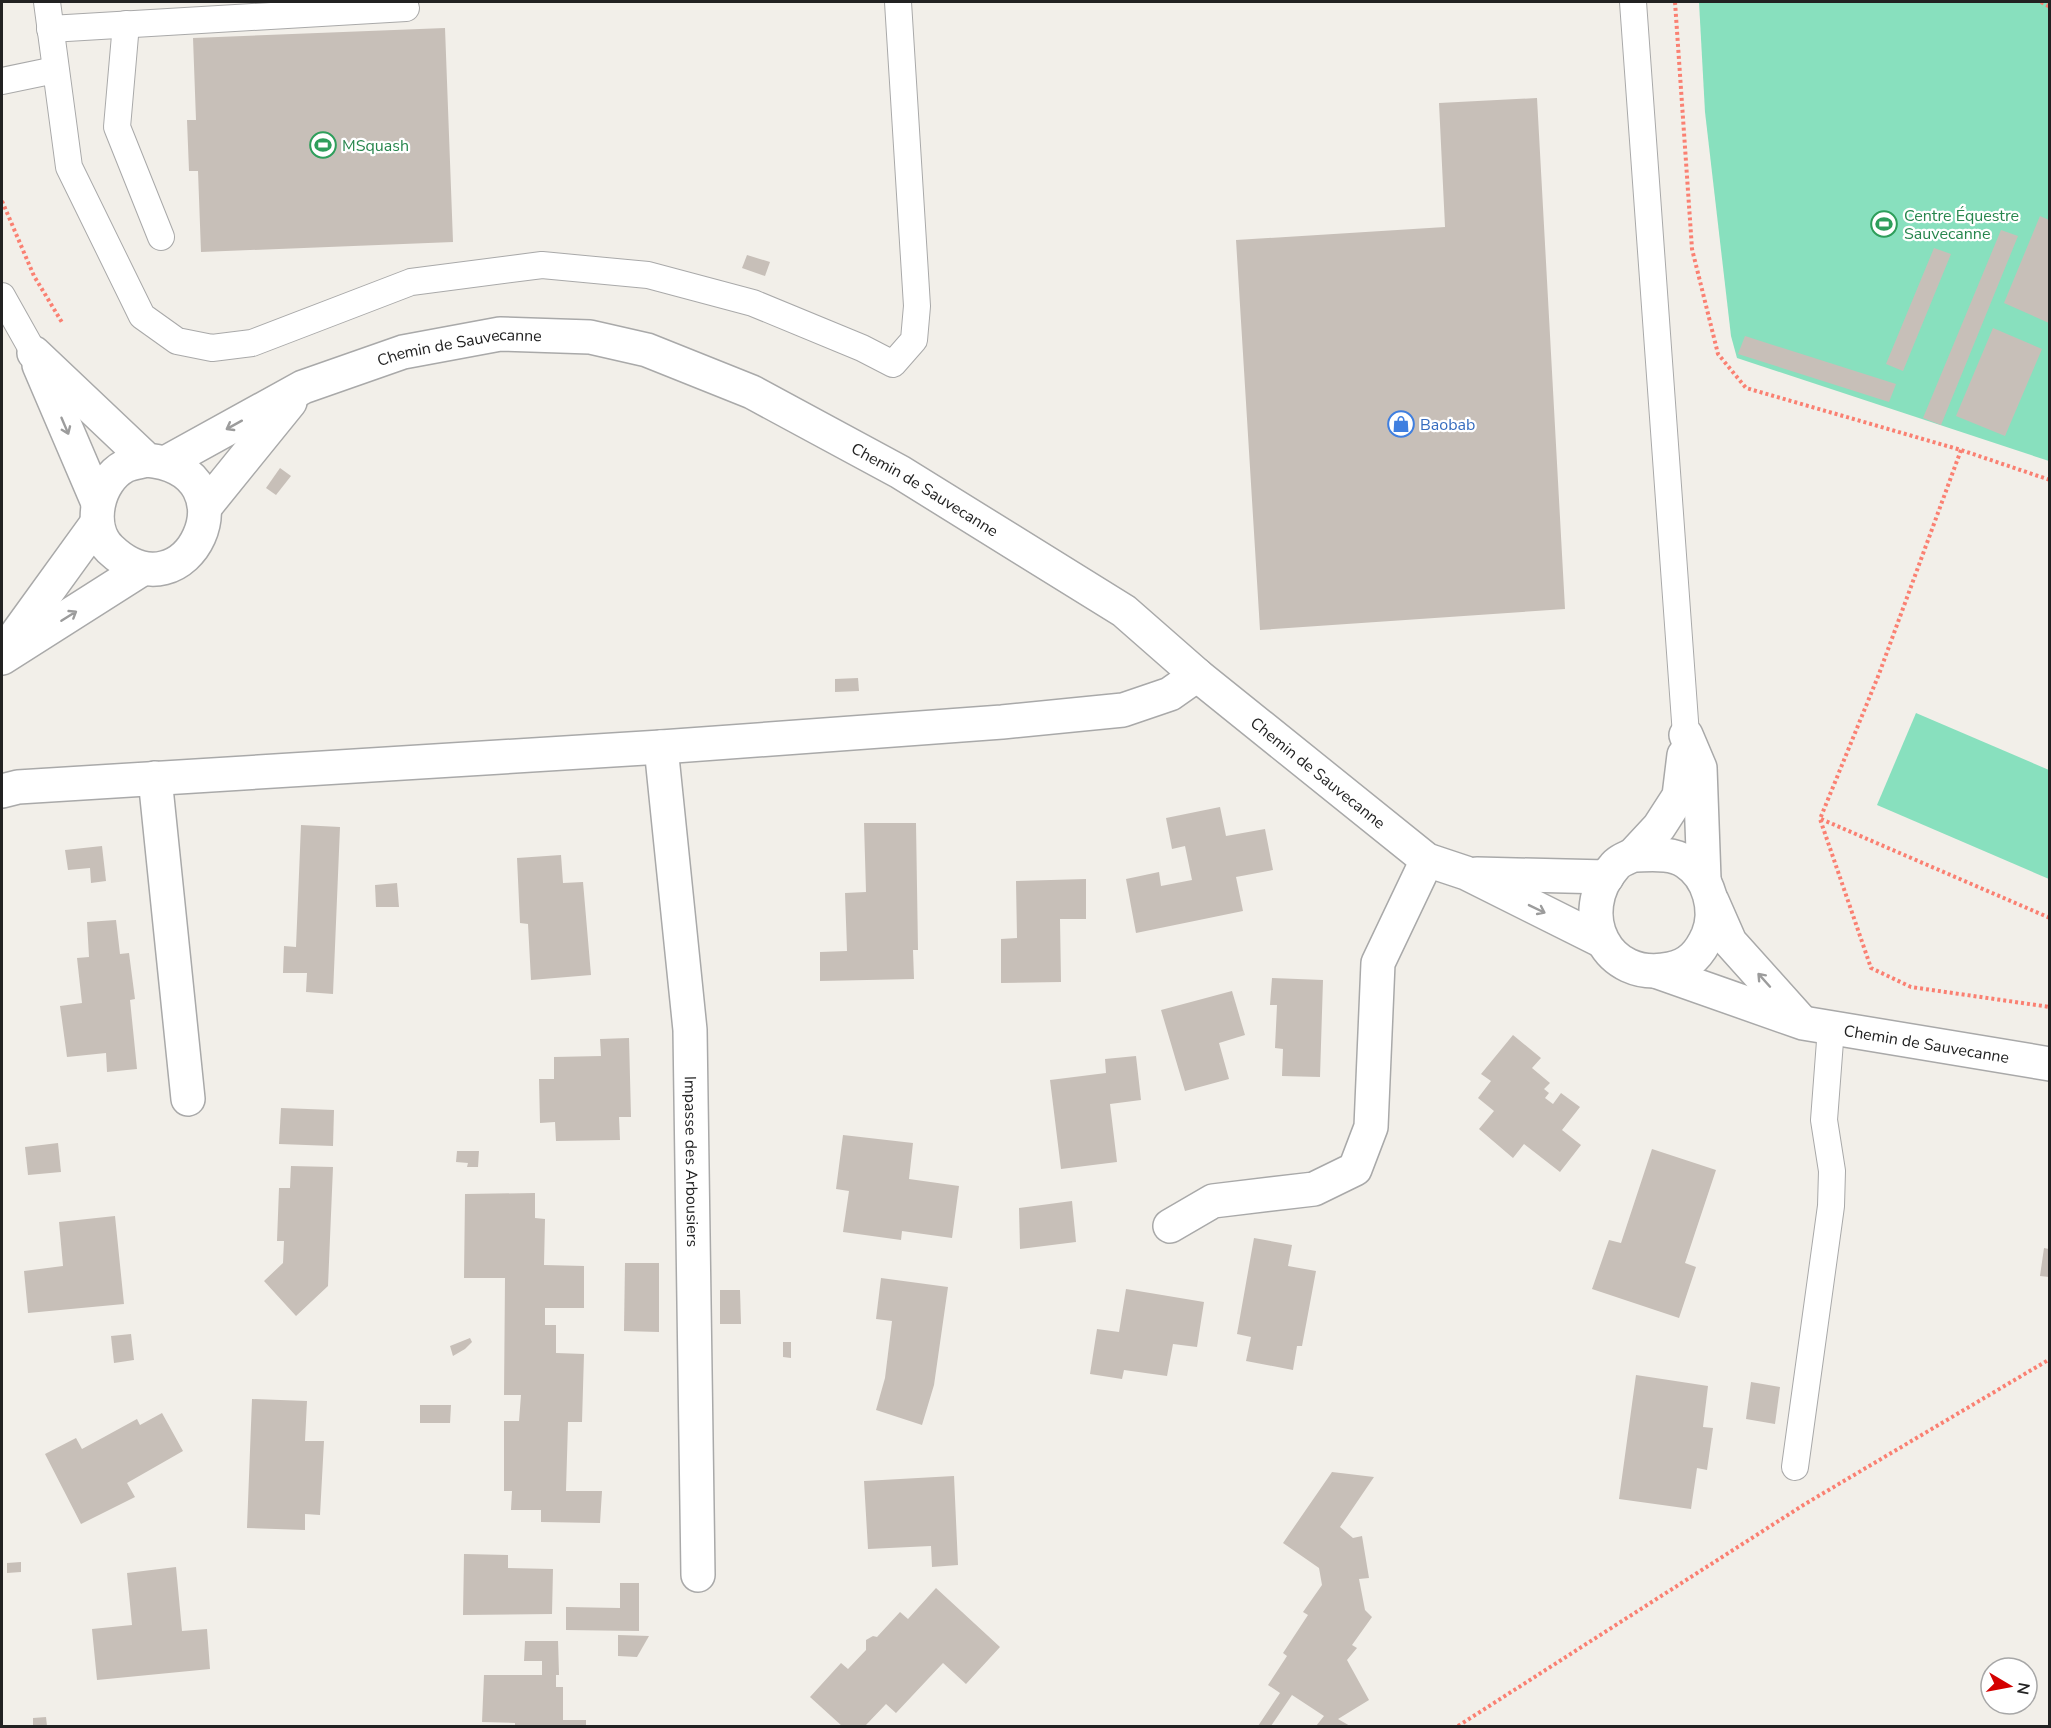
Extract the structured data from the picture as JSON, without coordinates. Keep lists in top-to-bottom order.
{
  "streets": {
    "street": ["Chemin de Sauvecanne", "Impasse des Arbousiers"]
  },
  "places": {
    "sports": ["MSquash", "Centre Équestre Sauvecanne"],
    "shop": ["Baobab"]
  },
  "north": "right"
}
